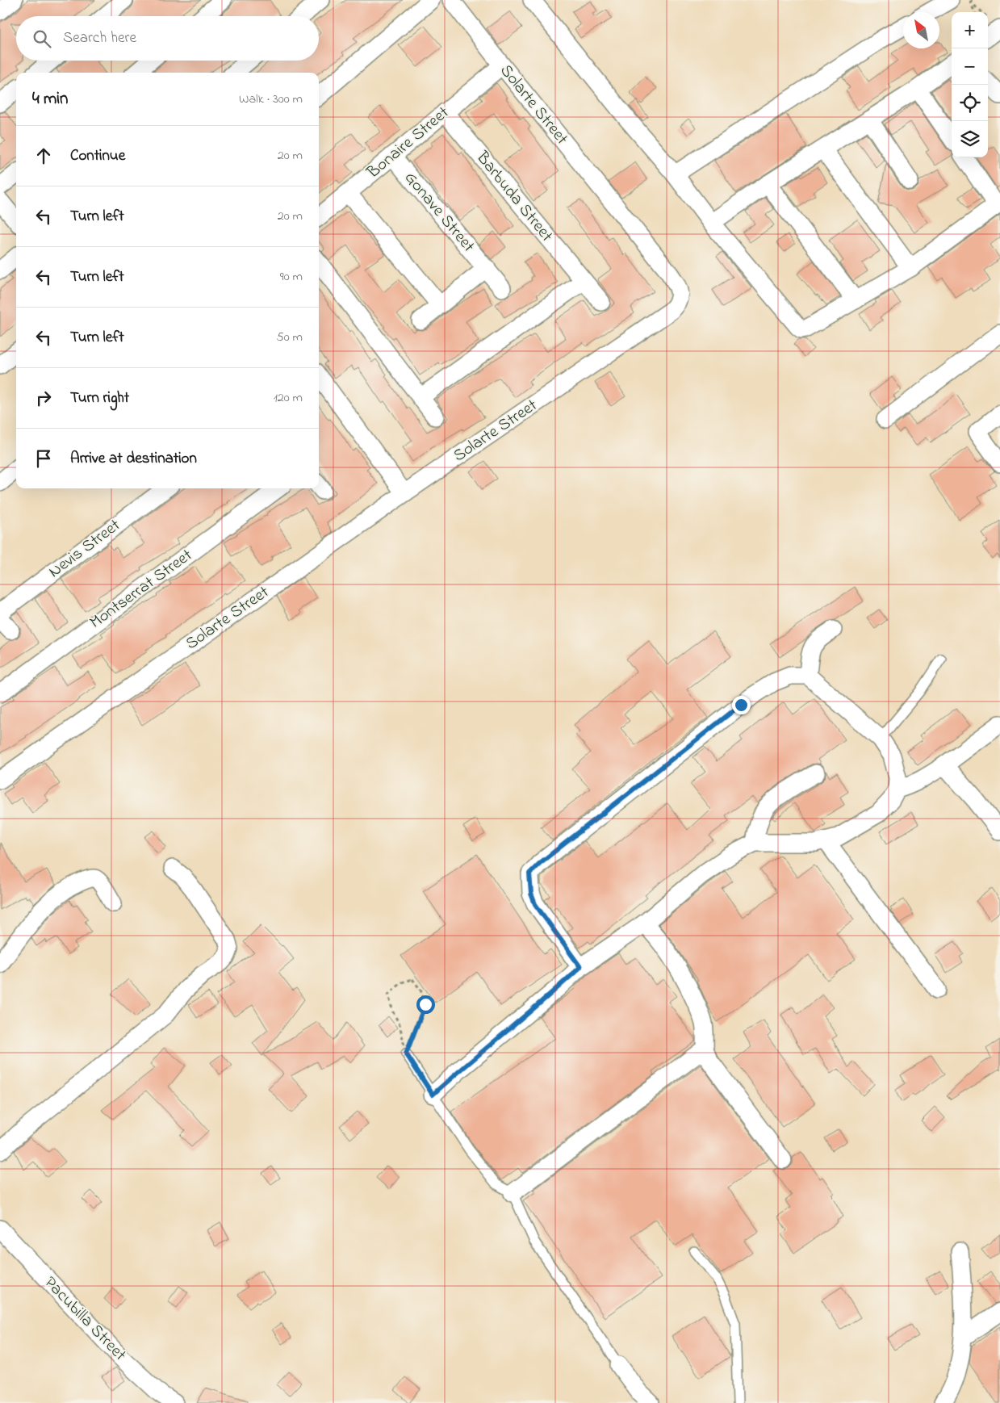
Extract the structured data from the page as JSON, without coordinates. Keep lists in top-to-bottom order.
{
  "streets": {
    "street": [
      "Solarte Street",
      "Bonaire Street",
      "Barbuda Street",
      "Gonave Street",
      "Nevis Street",
      "Montserrat Street",
      "Pacubilla Street"
    ]
  },
  "crossings": [
    ["Solarte Street", "Bonaire Street"],
    ["Bonaire Street", "Barbuda Street"],
    ["Bonaire Street", "Gonave Street"]
  ],
  "north": "top left",
  "page": {
    "map_buttons": ["+", "−"],
    "search": "Search here",
    "heading": ["4 min", "Walk · 300 m"],
    "list": [
      ["Continue", "20 m"],
      ["Turn left", "20 m"],
      ["Turn left", "90 m"],
      ["Turn left", "50 m"],
      ["Turn right", "120 m"],
      "Arrive at destination"
    ]
  }
}
